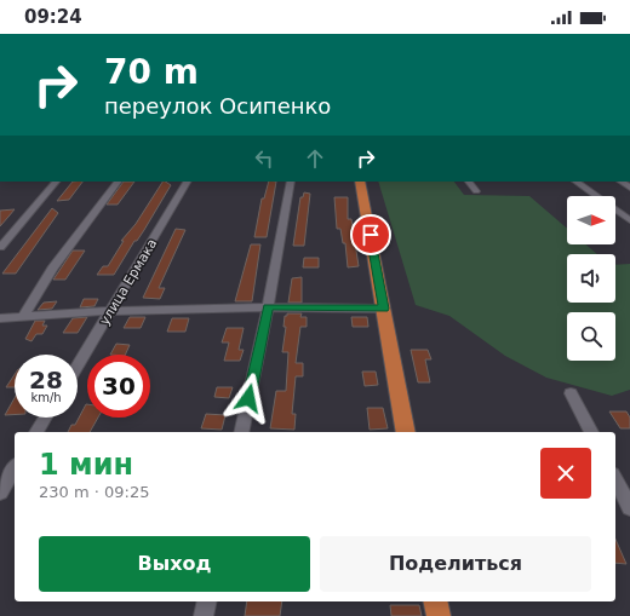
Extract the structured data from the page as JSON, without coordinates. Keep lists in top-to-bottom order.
{
  "streets": {
    "street": ["улица Ермака"]
  },
  "north": "right",
  "page": {
    "status": "09:24",
    "turn": ["70 m", "переулок Осипенко"],
    "speed": "28 km/h",
    "limit": "30",
    "heading": ["1 мин", "230 m · 09:25"],
    "buttons": ["Выход", "Поделиться"]
  }
}
